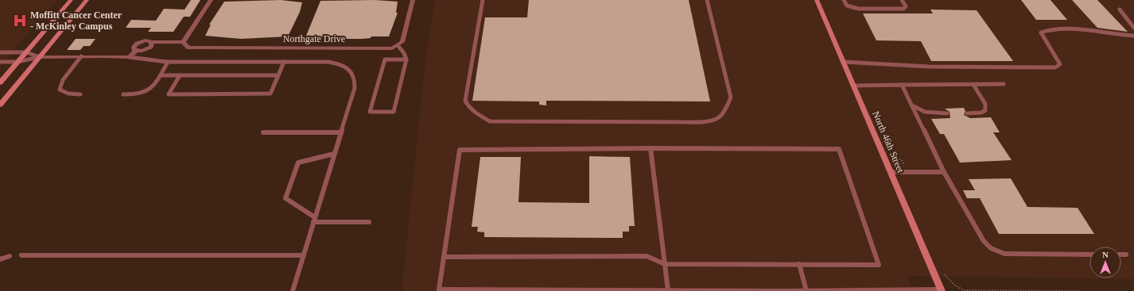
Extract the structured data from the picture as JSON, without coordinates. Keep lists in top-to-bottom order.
{
  "streets": {
    "street": ["Northgate Drive", "North 46th Street"]
  },
  "places": {
    "hospital": ["Moffitt Cancer Center - McKinley Campus"]
  },
  "north": "top"
}
